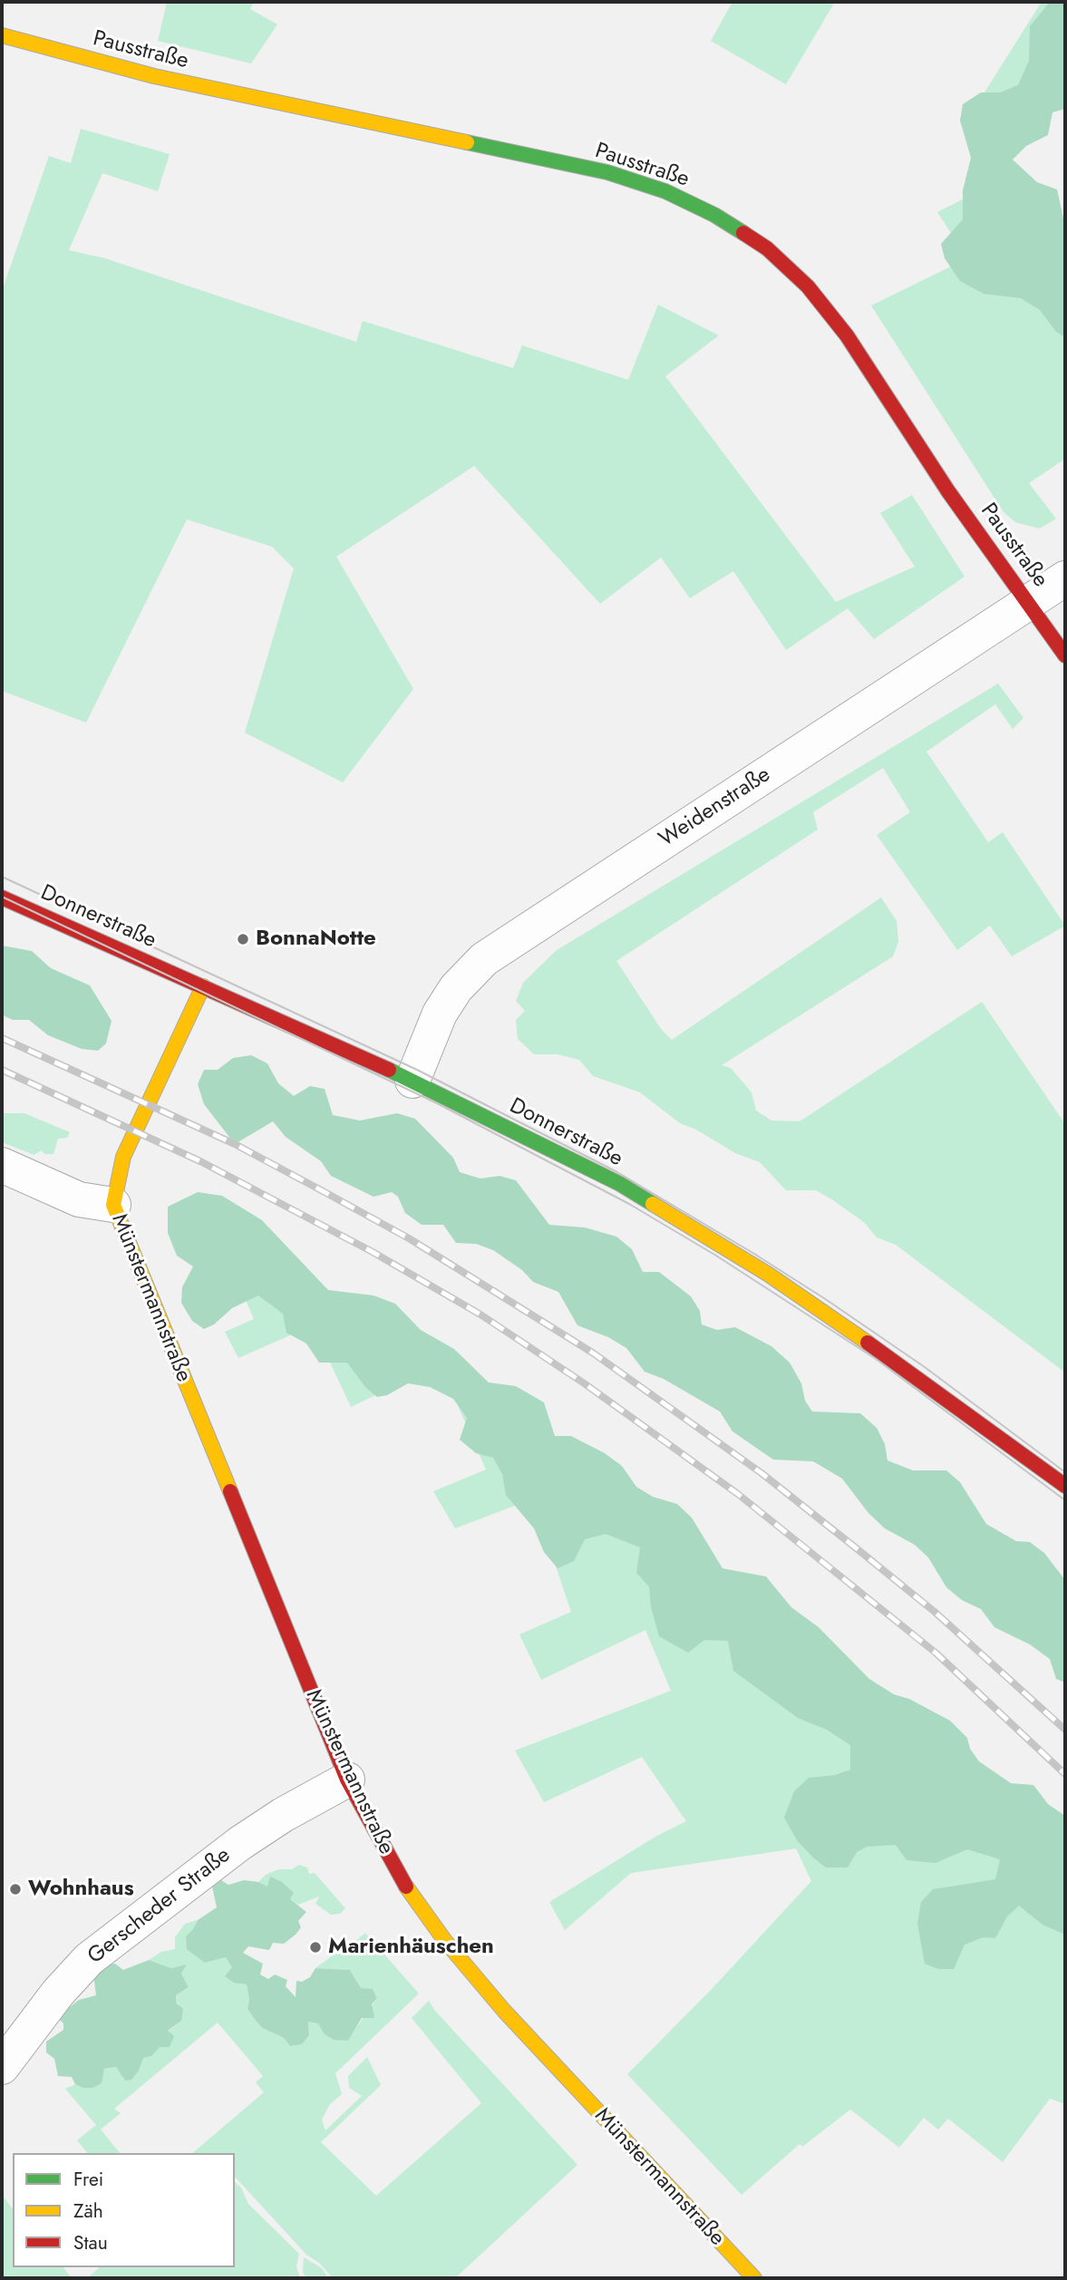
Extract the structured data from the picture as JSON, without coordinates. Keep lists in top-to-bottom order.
{
  "streets": {
    "street": [
      "Pausstraße",
      "Weidenstraße",
      "Donnerstraße",
      "Münstermannstraße",
      "Gerscheder Straße"
    ]
  },
  "crossings": [
    ["Pausstraße", "Weidenstraße"],
    ["Weidenstraße", "Donnerstraße"],
    ["Donnerstraße", "Münstermannstraße"],
    ["Münstermannstraße", "Gerscheder Straße"]
  ],
  "places": ["BonnaNotte", "Wohnhaus", "Marienhäuschen"],
  "legend": ["Frei", "Zäh", "Stau"]
}
